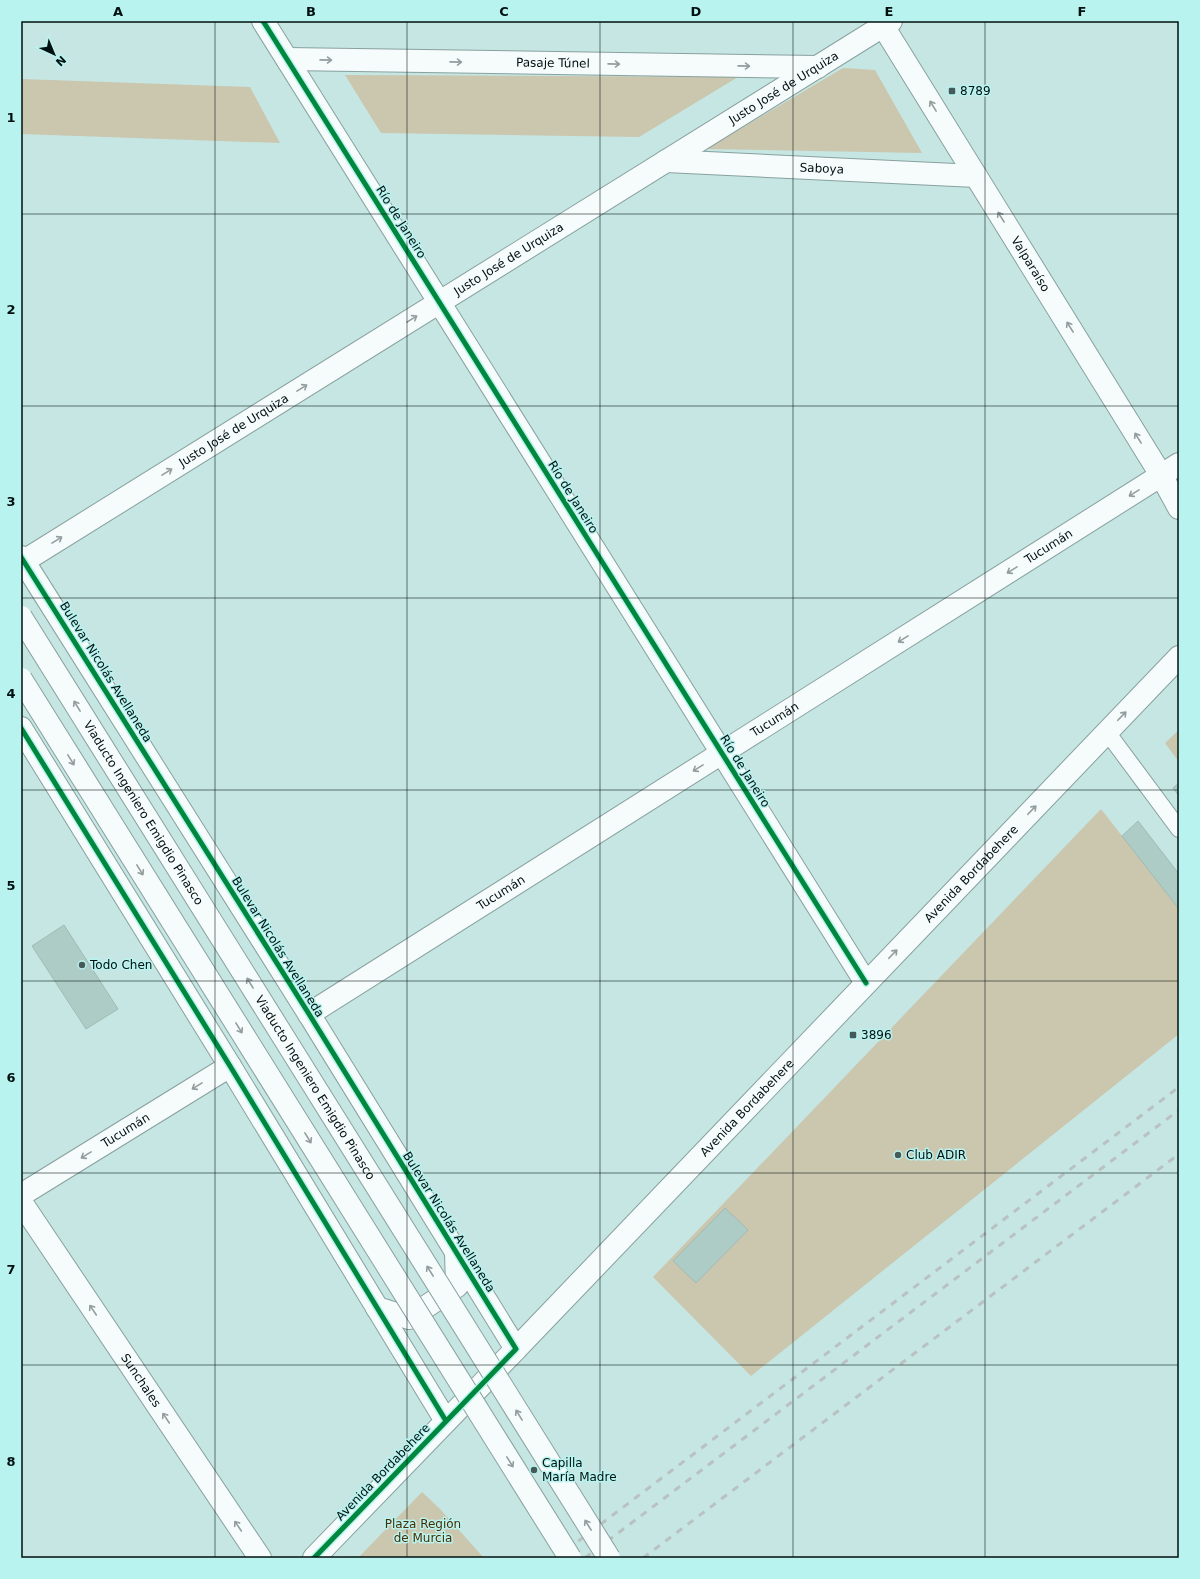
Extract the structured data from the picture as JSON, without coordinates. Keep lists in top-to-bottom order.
{
  "streets": {
    "street": [
      "Pasaje Túnel",
      "Justo José de Urquiza",
      "Saboya",
      "Río de Janeiro",
      "Valparaíso",
      "Tucumán",
      "Bulevar Nicolás Avellaneda",
      "Viaducto Ingeniero Emigdio Pinasco",
      "Avenida Bordabehere",
      "Sunchales"
    ]
  },
  "crossings": [
    ["Pasaje Túnel", "Justo José de Urquiza"],
    ["Pasaje Túnel", "Río de Janeiro"],
    ["Justo José de Urquiza", "Saboya"],
    ["Justo José de Urquiza", "Río de Janeiro"],
    ["Justo José de Urquiza", "Valparaíso"],
    ["Justo José de Urquiza", "Bulevar Nicolás Avellaneda"],
    ["Saboya", "Valparaíso"],
    ["Río de Janeiro", "Tucumán"],
    ["Río de Janeiro", "Avenida Bordabehere"],
    ["Valparaíso", "Tucumán"],
    ["Tucumán", "Bulevar Nicolás Avellaneda"],
    ["Bulevar Nicolás Avellaneda", "Avenida Bordabehere"]
  ],
  "one_way": [
    "Pasaje Túnel",
    "Justo José de Urquiza",
    "Valparaíso",
    "Tucumán",
    "Avenida Bordabehere",
    "Sunchales"
  ],
  "parks": ["Plaza Región de Murcia"],
  "places": {
    "transit": ["8789", "3896"],
    "other": ["Todo Chen", "Club ADIR", "Capilla María Madre"]
  },
  "north": "bottom right",
  "grid": {
    "columns": [
      "A",
      "B",
      "C",
      "D",
      "E",
      "F"
    ],
    "rows": [
      "1",
      "2",
      "3",
      "4",
      "5",
      "6",
      "7",
      "8"
    ]
  }
}
